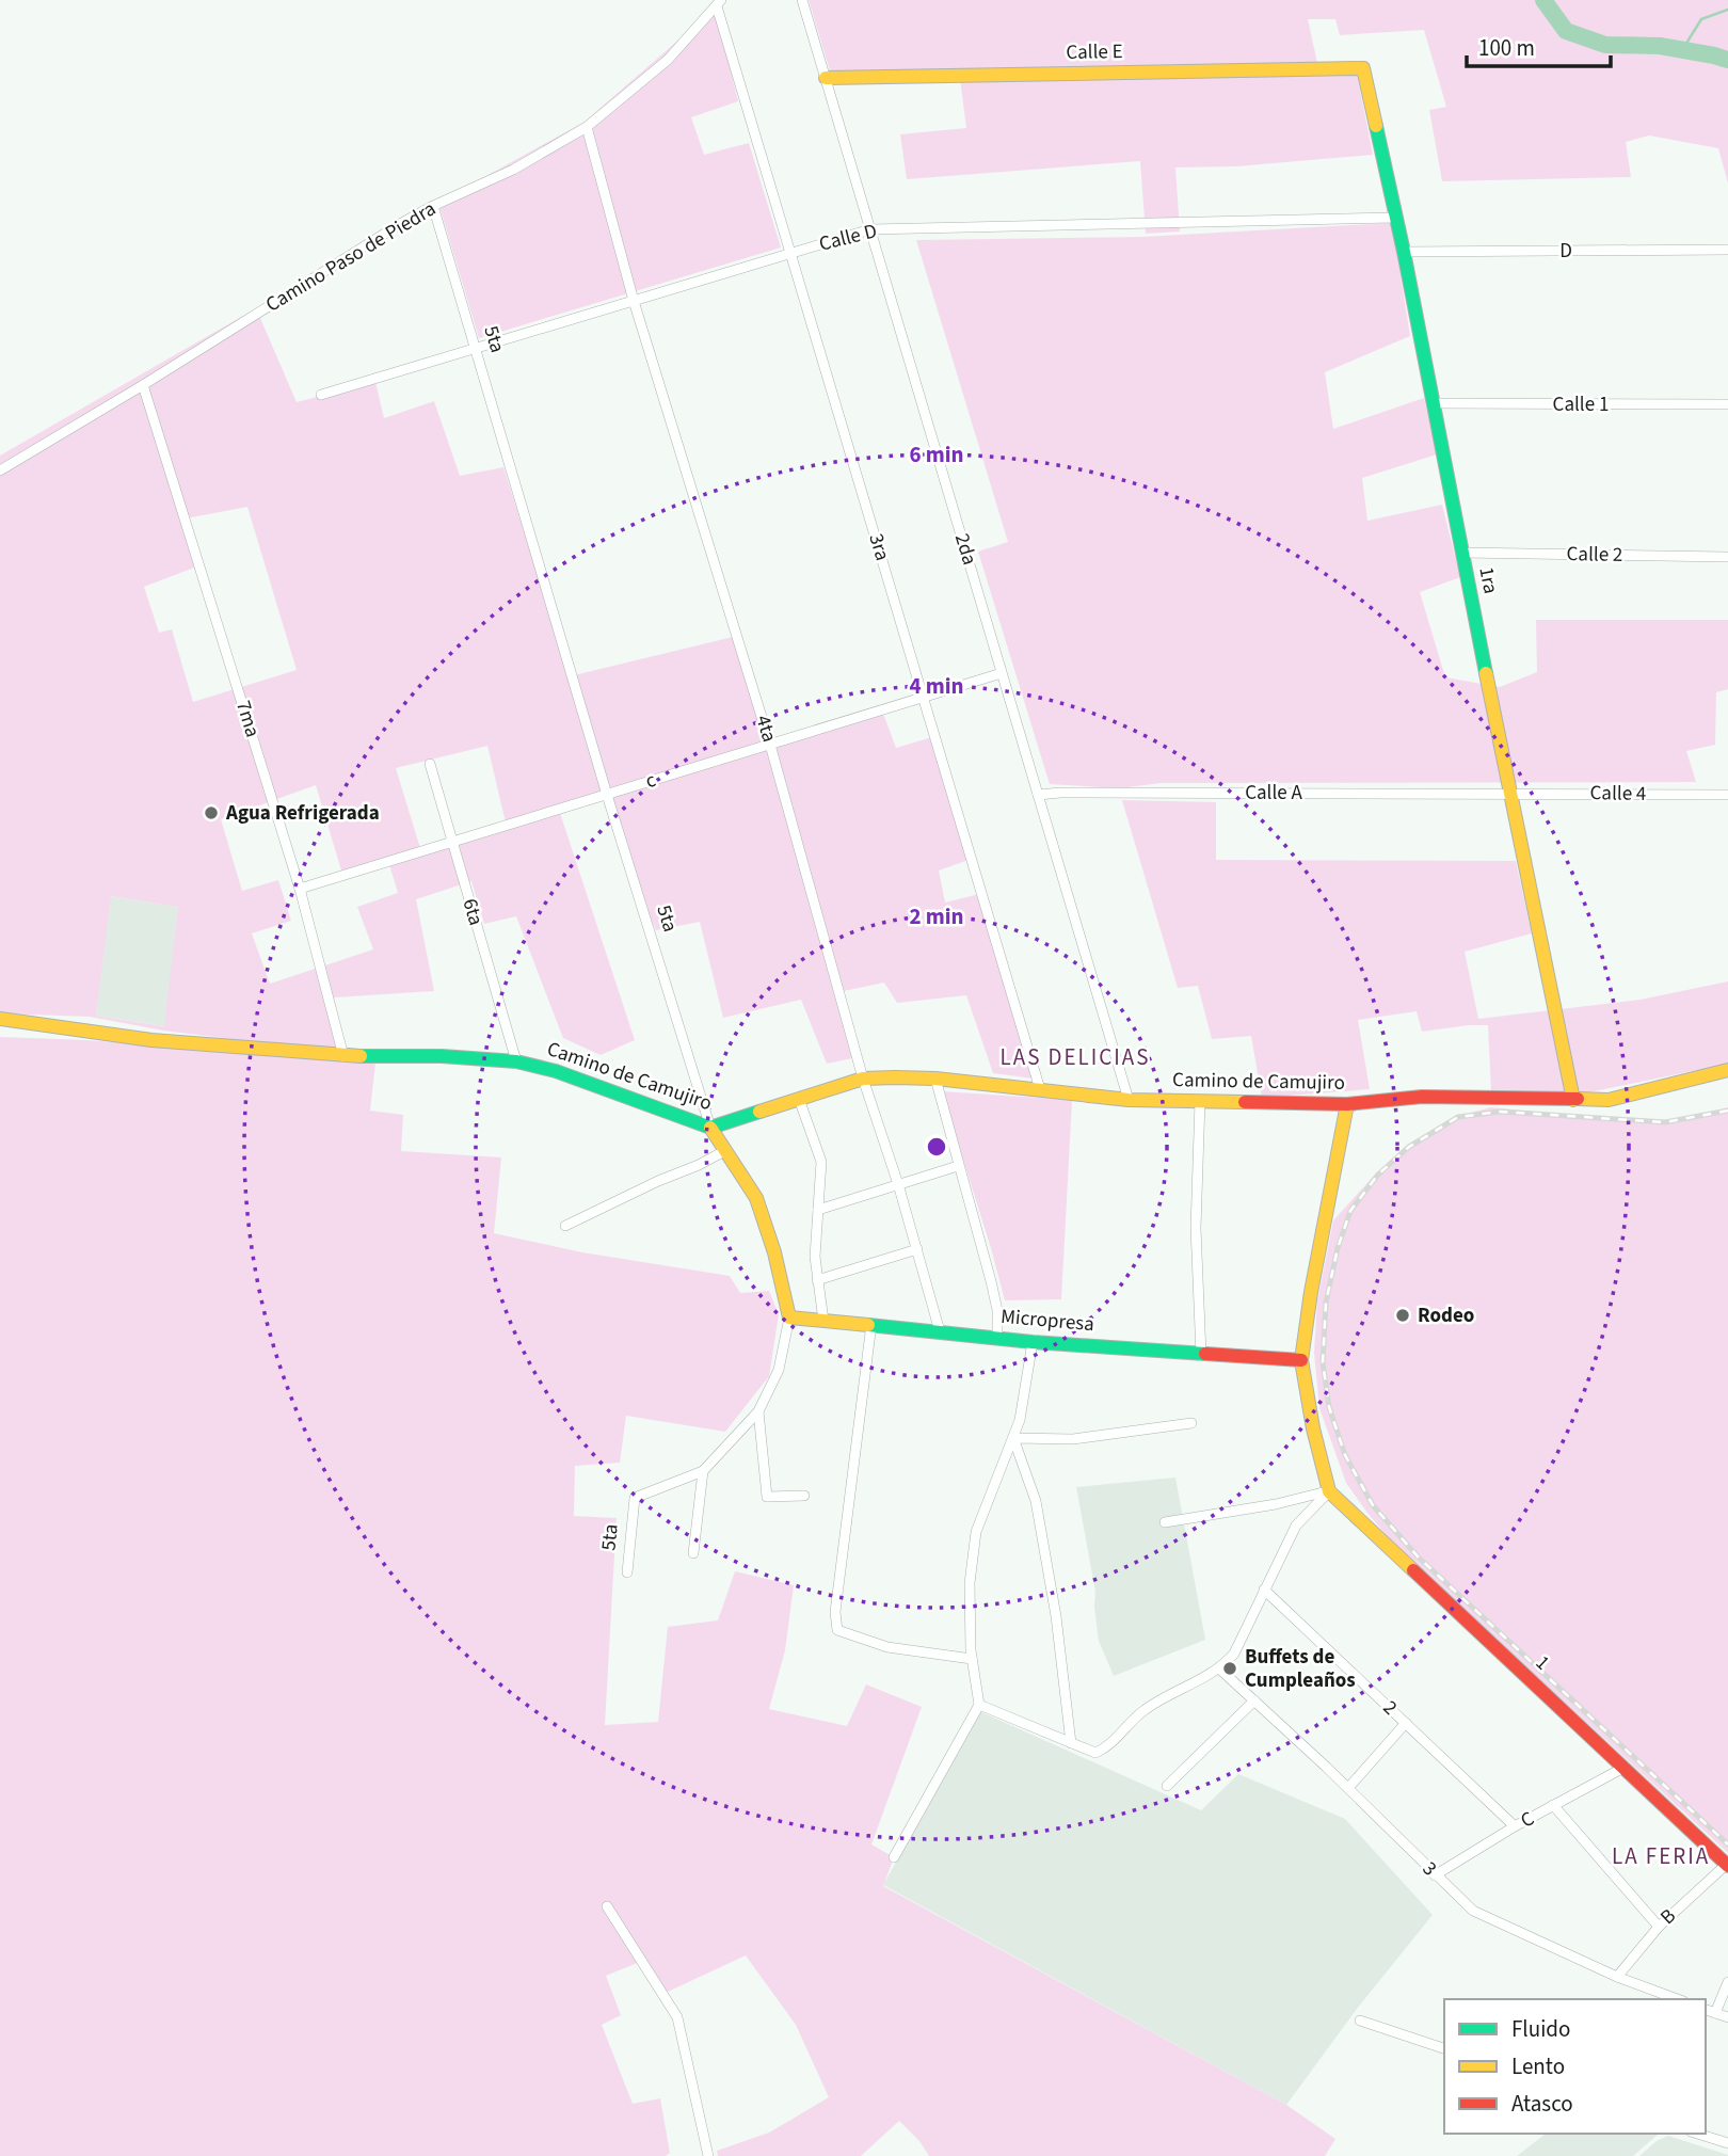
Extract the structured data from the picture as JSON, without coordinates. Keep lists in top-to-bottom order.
{
  "streets": {
    "street": [
      "Calle E",
      "Calle D",
      "D",
      "Camino Paso de Piedra",
      "5ta",
      "Calle 1",
      "3ra",
      "2da",
      "Calle 2",
      "1ra",
      "7ma",
      "4ta",
      "c",
      "Calle A",
      "Calle 4",
      "6ta",
      "Camino de Camujiro",
      "Micropresa",
      "1",
      "2",
      "C",
      "3",
      "B"
    ]
  },
  "crossings": [
    ["Calle E", "2da"],
    ["Calle E", "1ra"],
    ["Calle D", "5ta"],
    ["Calle D", "3ra"],
    ["Calle D", "2da"],
    ["Calle D", "1ra"],
    ["Calle D", "4ta"],
    ["D", "1ra"],
    ["Camino Paso de Piedra", "5ta"],
    ["Camino Paso de Piedra", "3ra"],
    ["Camino Paso de Piedra", "7ma"],
    ["Camino Paso de Piedra", "4ta"],
    ["5ta", "c"],
    ["5ta", "Camino de Camujiro"],
    ["5ta", "Micropresa"],
    ["Calle 1", "1ra"],
    ["3ra", "c"],
    ["3ra", "Camino de Camujiro"],
    ["2da", "c"],
    ["2da", "Calle A"],
    ["2da", "Camino de Camujiro"],
    ["Calle 2", "1ra"],
    ["1ra", "Calle A"],
    ["1ra", "Calle 4"],
    ["1ra", "Camino de Camujiro"],
    ["7ma", "c"],
    ["7ma", "Camino de Camujiro"],
    ["4ta", "c"],
    ["4ta", "Camino de Camujiro"],
    ["4ta", "Micropresa"],
    ["c", "6ta"],
    ["Calle A", "Calle 4"],
    ["6ta", "Camino de Camujiro"],
    ["1", "C"],
    ["1", "B"],
    ["2", "C"],
    ["C", "3"],
    ["3", "B"]
  ],
  "districts": ["LAS DELICIAS", "LA FERIA"],
  "places": ["Agua Refrigerada", "Rodeo", "Buffets de Cumpleaños"],
  "legend": ["Fluido", "Lento", "Atasco"],
  "scale_bar": "100 m",
  "rings": ["6 min", "4 min", "2 min"]
}
